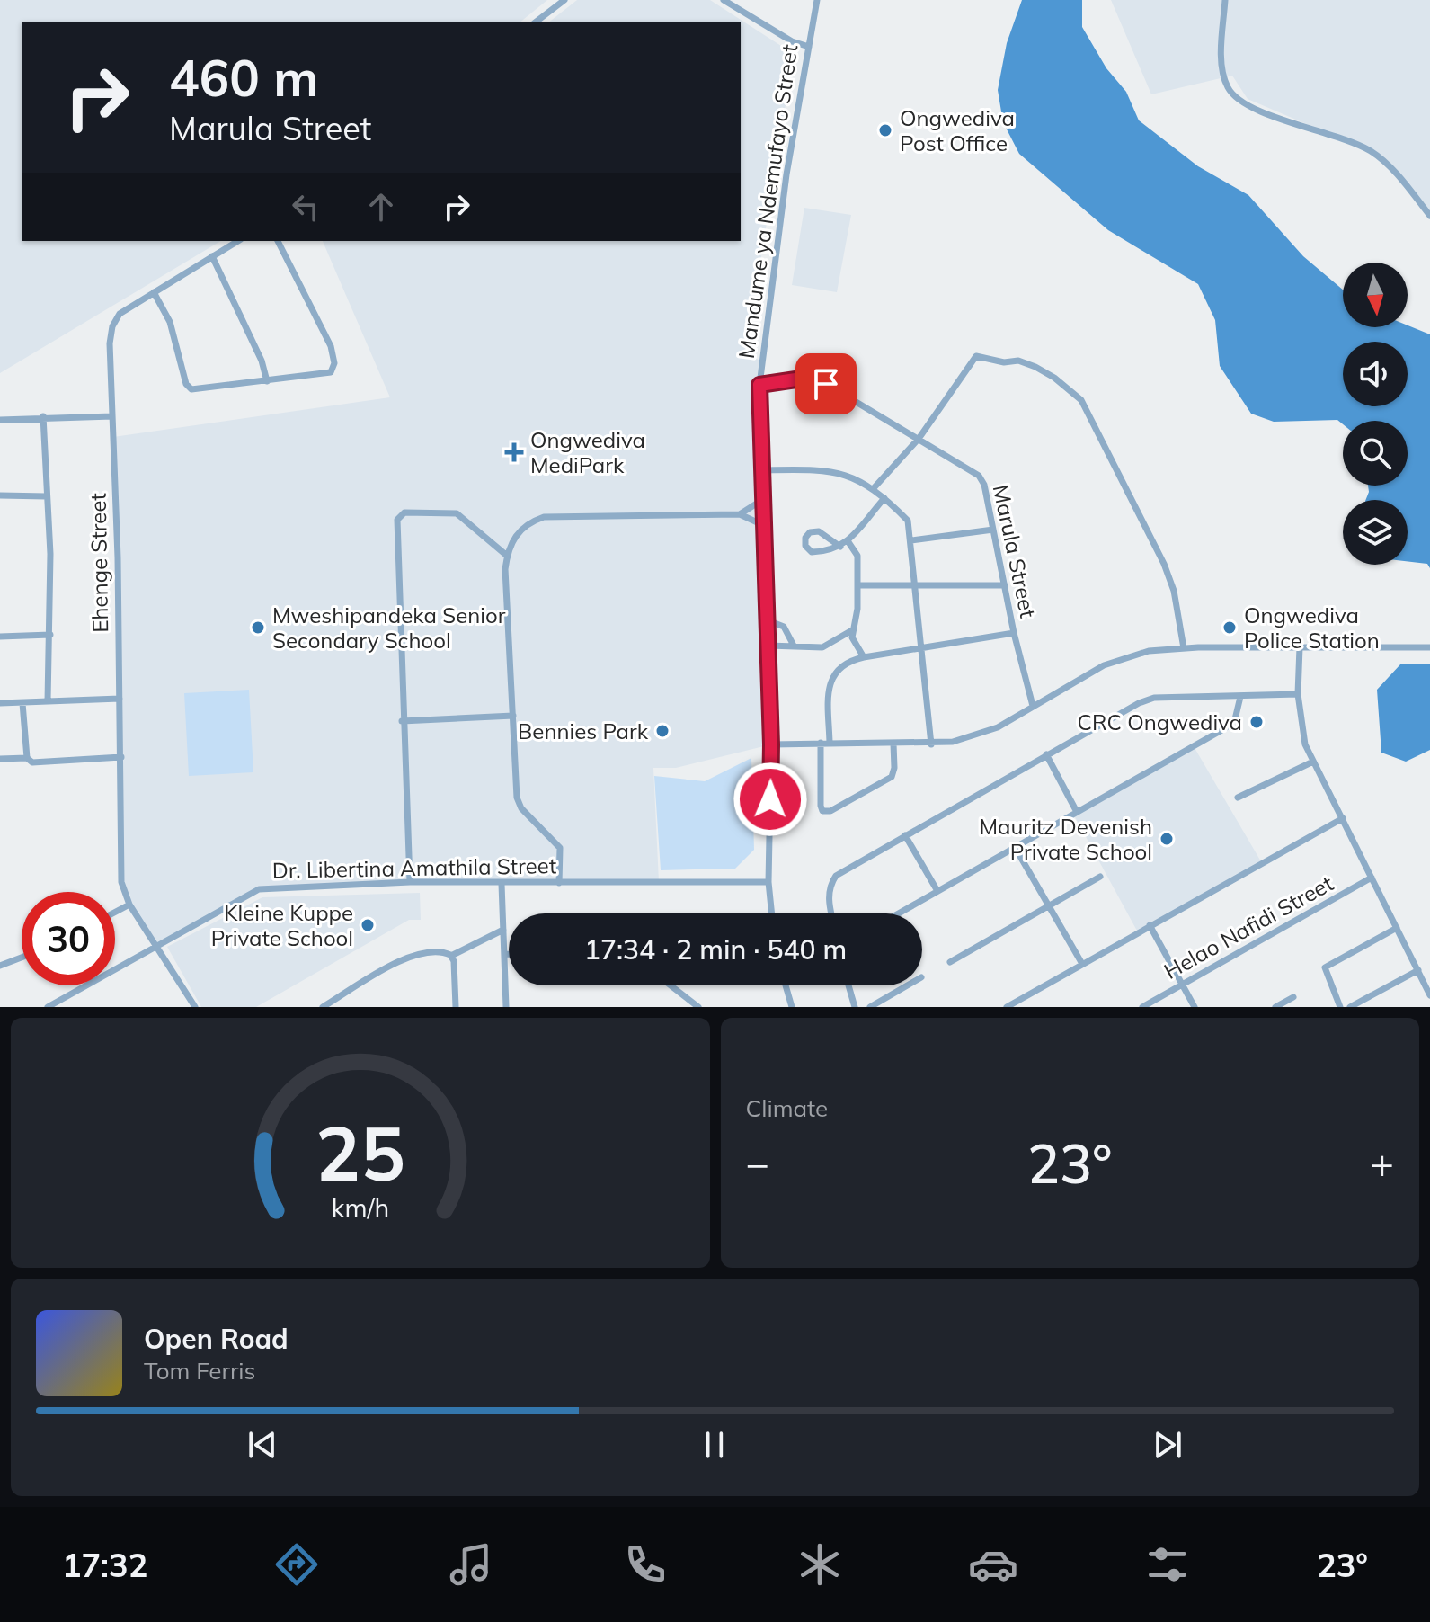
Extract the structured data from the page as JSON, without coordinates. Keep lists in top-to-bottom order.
{
  "streets": {
    "street": [
      "Mandume ya Ndemufayo Street",
      "Marula Street",
      "Ehenge Street",
      "Dr. Libertina Amathila Street",
      "Helao Nafidi Street"
    ]
  },
  "crossings": [
    ["Mandume ya Ndemufayo Street", "Marula Street"],
    ["Mandume ya Ndemufayo Street", "Dr. Libertina Amathila Street"],
    ["Ehenge Street", "Dr. Libertina Amathila Street"]
  ],
  "places": {
    "other": [
      "Ongwediva Post Office",
      "Mweshipandeka Senior Secondary School",
      "Ongwediva Police Station",
      "CRC Ongwediva",
      "Bennies Park",
      "Mauritz Devenish Private School",
      "Kleine Kuppe Private School"
    ],
    "health": ["Ongwediva MediPark"]
  },
  "north": "bottom",
  "page": {
    "turn": ["460 m", "Marula Street"],
    "limit": "30",
    "trip": "17:34 · 2 min · 540 m",
    "tile": "Climate",
    "heat": ["−", "23°", "+"],
    "song": ["Open Road", "Tom Ferris"],
    "tabs": ["17:32", "23°"],
    "gauge": ["25", "km/h"]
  }
}
